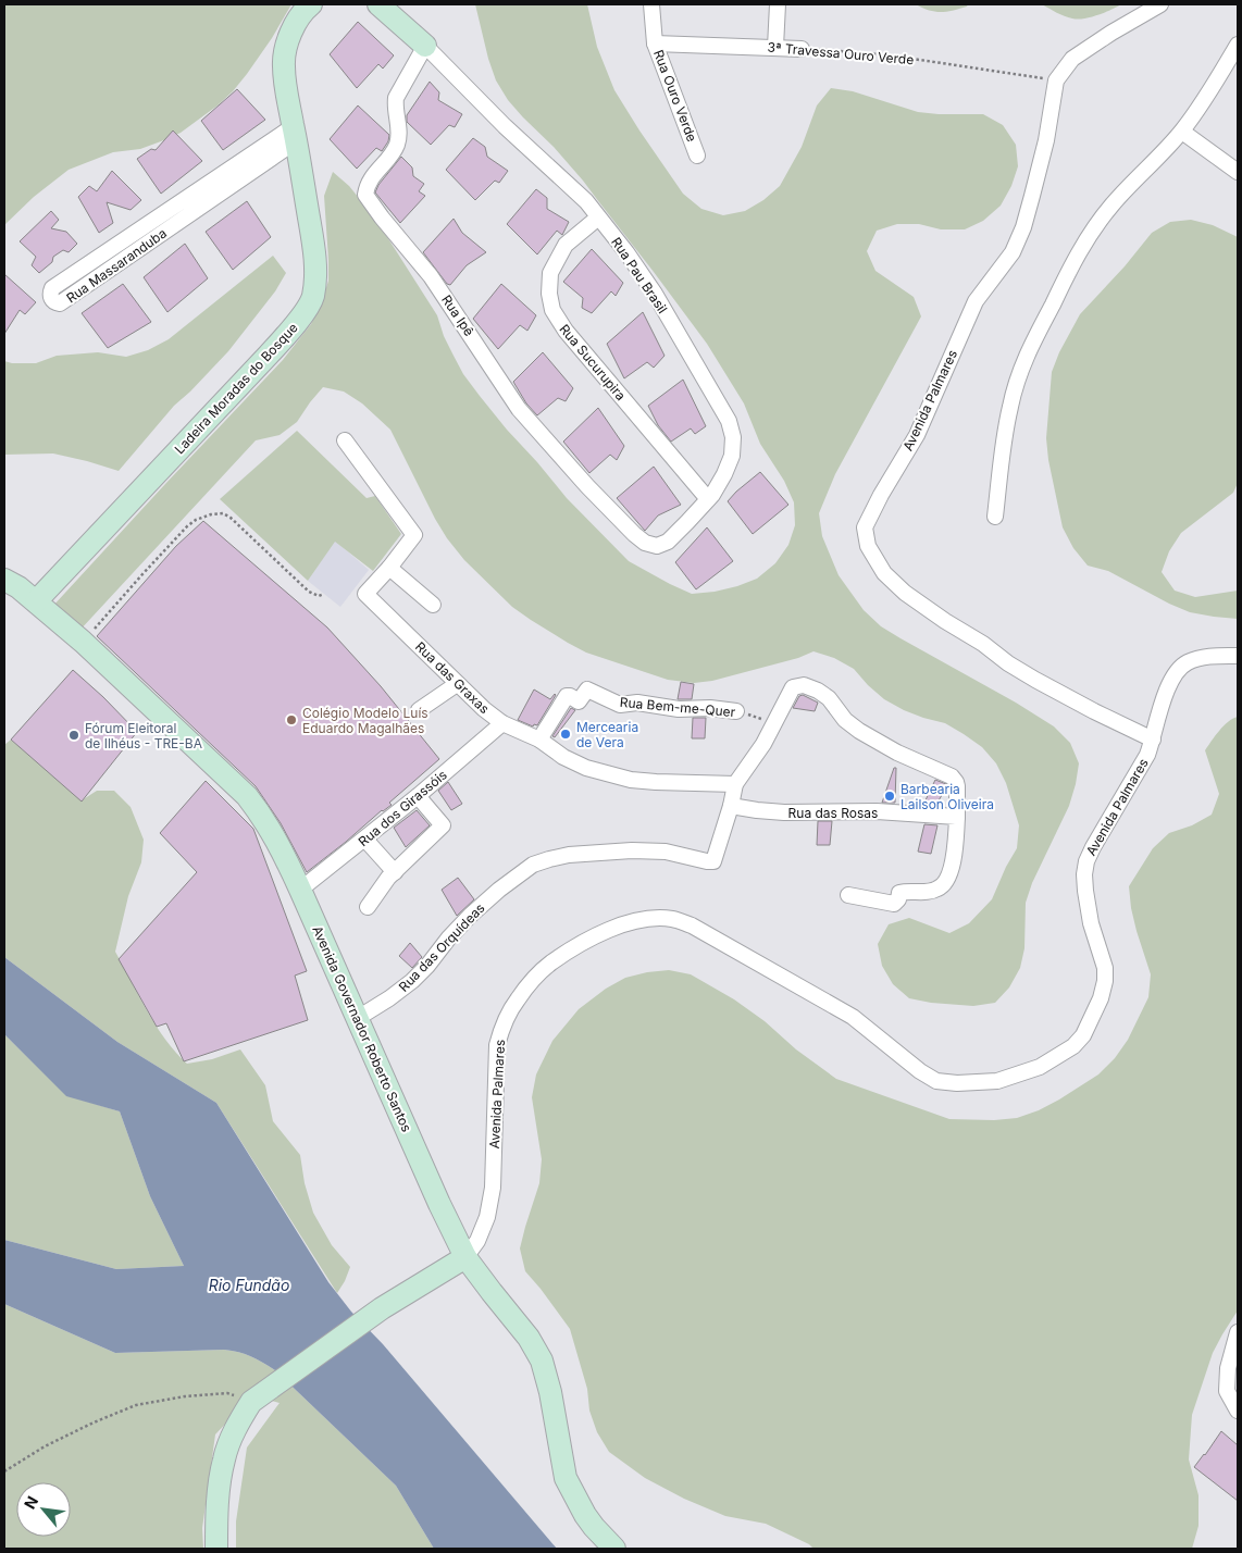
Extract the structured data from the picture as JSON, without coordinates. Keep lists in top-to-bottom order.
{
  "streets": {
    "main road": ["Ladeira Moradas do Bosque", "Avenida Governador Roberto Santos"],
    "street": [
      "3ª Travessa Ouro Verde",
      "Rua Ouro Verde",
      "Rua Massaranduba",
      "Rua Pau Brasil",
      "Rua Ipê",
      "Rua Sucurupira",
      "Avenida Palmares",
      "Rua das Graxas",
      "Rua Bem-me-Quer",
      "Rua dos Girassóis",
      "Rua das Rosas",
      "Rua das Orquídeas"
    ]
  },
  "crossings": [
    ["3ª Travessa Ouro Verde", "Rua Ouro Verde"],
    ["3ª Travessa Ouro Verde", "Avenida Palmares"],
    ["Rua Massaranduba", "Ladeira Moradas do Bosque"],
    ["Rua Pau Brasil", "Rua Ipê"],
    ["Rua Pau Brasil", "Rua Sucurupira"],
    ["Ladeira Moradas do Bosque", "Avenida Governador Roberto Santos"],
    ["Avenida Palmares", "Avenida Governador Roberto Santos"],
    ["Rua das Graxas", "Rua Bem-me-Quer"],
    ["Rua das Graxas", "Rua dos Girassóis"],
    ["Rua dos Girassóis", "Avenida Governador Roberto Santos"],
    ["Rua das Rosas", "Rua das Orquídeas"],
    ["Rua das Orquídeas", "Avenida Governador Roberto Santos"]
  ],
  "water": ["Rio Fundão"],
  "places": [
    "Colégio Modelo Luís Eduardo Magalhães",
    "Mercearia de Vera",
    "Fórum Eleitoral de Ilhéus - TRE-BA",
    "Barbearia Lailson Oliveira"
  ],
  "north": "top left"
}
